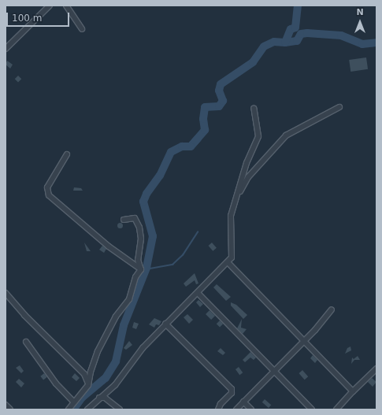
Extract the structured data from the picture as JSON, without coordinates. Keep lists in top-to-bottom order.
{
  "scale_bar": "100 m",
  "north": "top"
}
